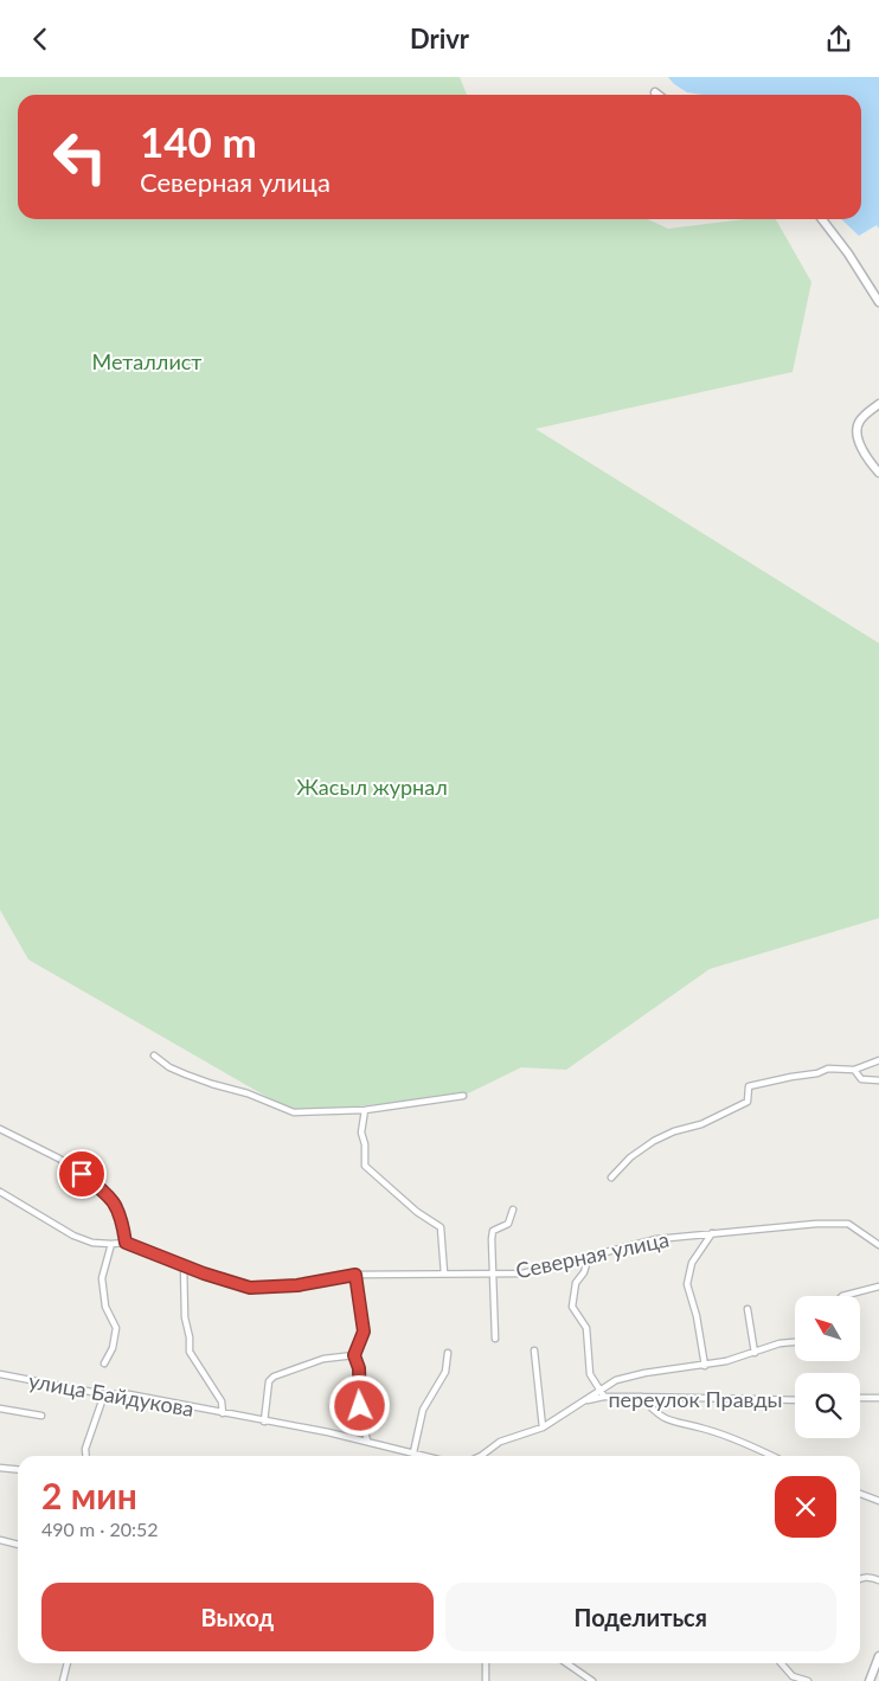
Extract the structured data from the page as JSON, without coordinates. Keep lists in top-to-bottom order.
{
  "streets": {
    "street": ["Северная улица", "улица Байдукова", "переулок Правды"]
  },
  "crossings": [
    ["Северная улица", "улица Байдукова"]
  ],
  "parks": ["Металлист", "Жасыл журнал"],
  "north": "top left",
  "page": {
    "header": "Drivr",
    "turn": ["140 m", "Северная улица"],
    "heading": ["2 мин", "490 m · 20:52"],
    "buttons": ["Выход", "Поделиться"]
  }
}
